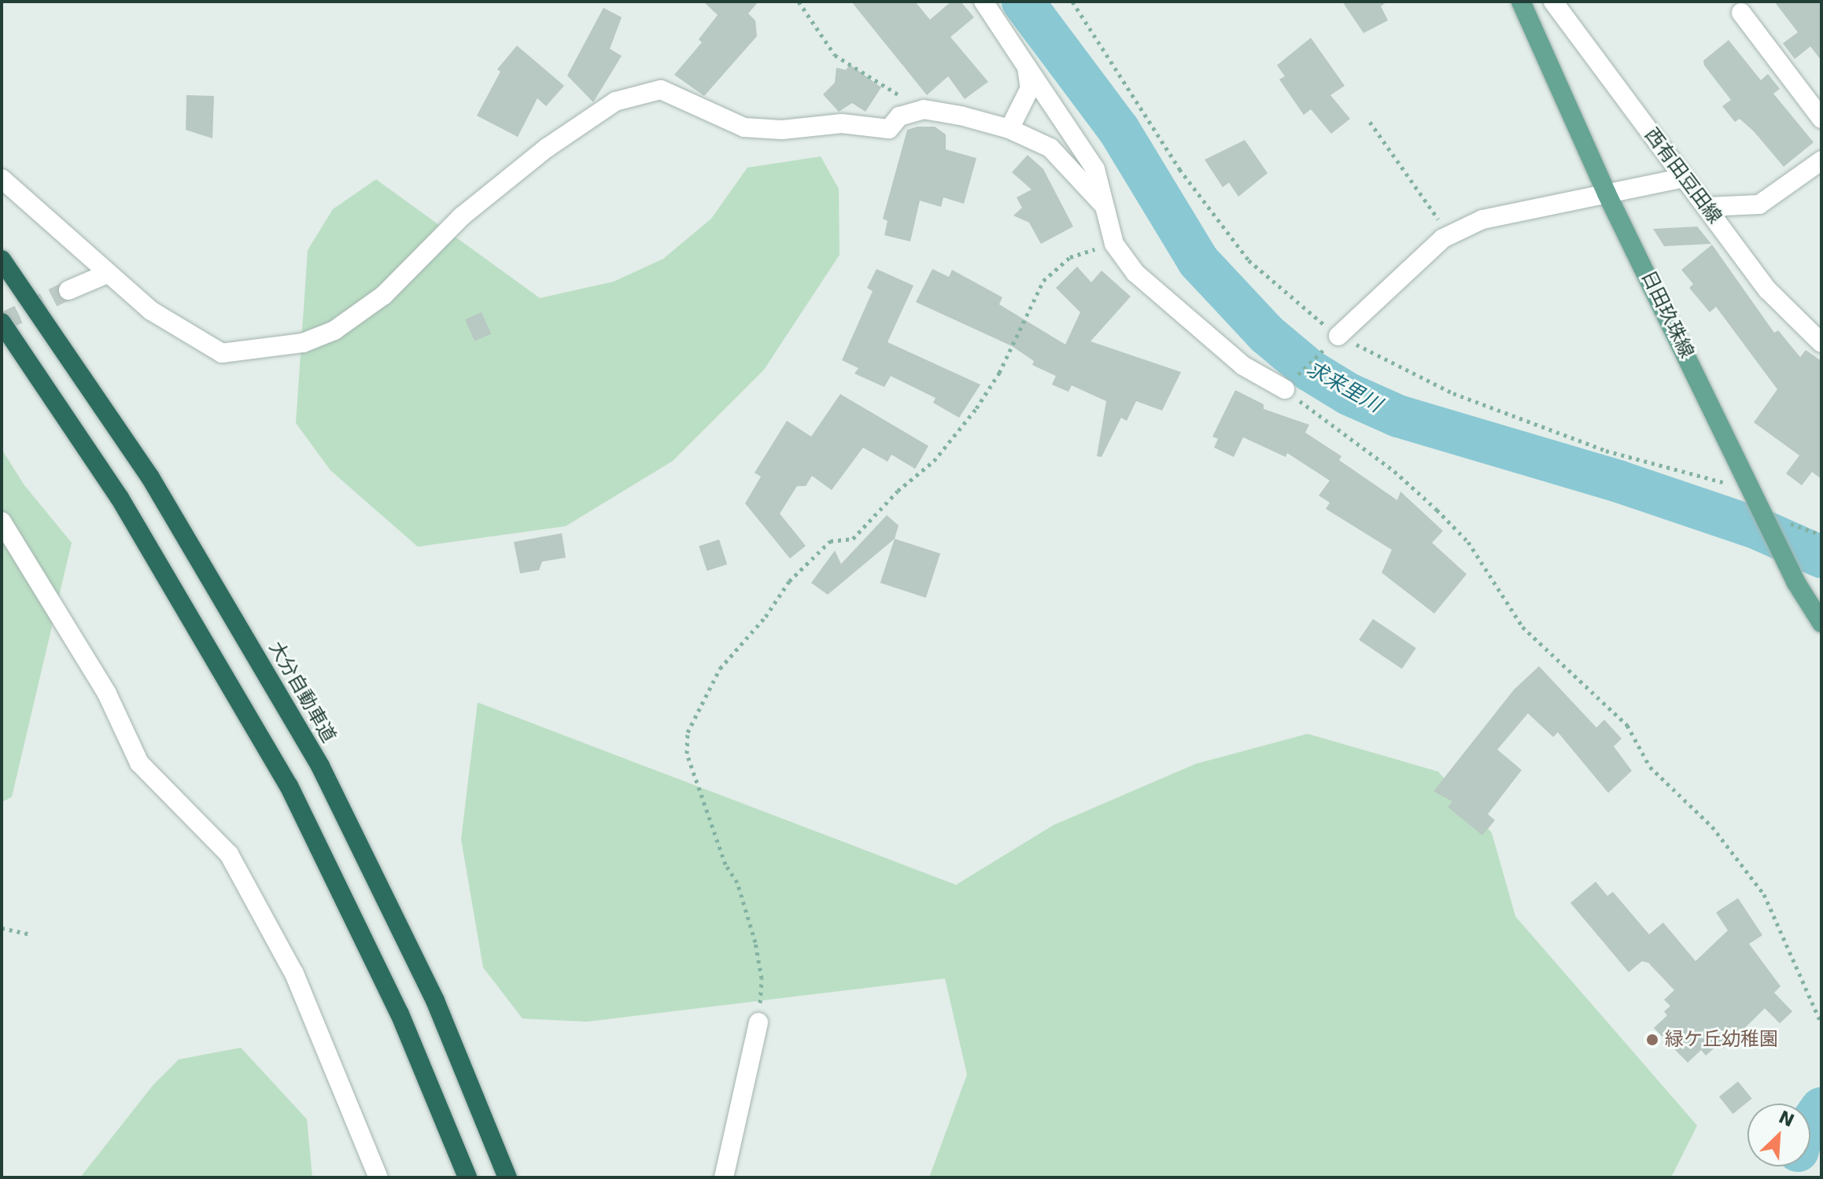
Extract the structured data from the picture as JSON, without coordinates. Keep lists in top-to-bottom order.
{
  "streets": {
    "highway": ["大分自動車道"],
    "main road": ["日田玖珠線"],
    "street": ["西有田豆田線"]
  },
  "water": ["求来里川"],
  "places": ["緑ケ丘幼稚園"],
  "north": "top right"
}
